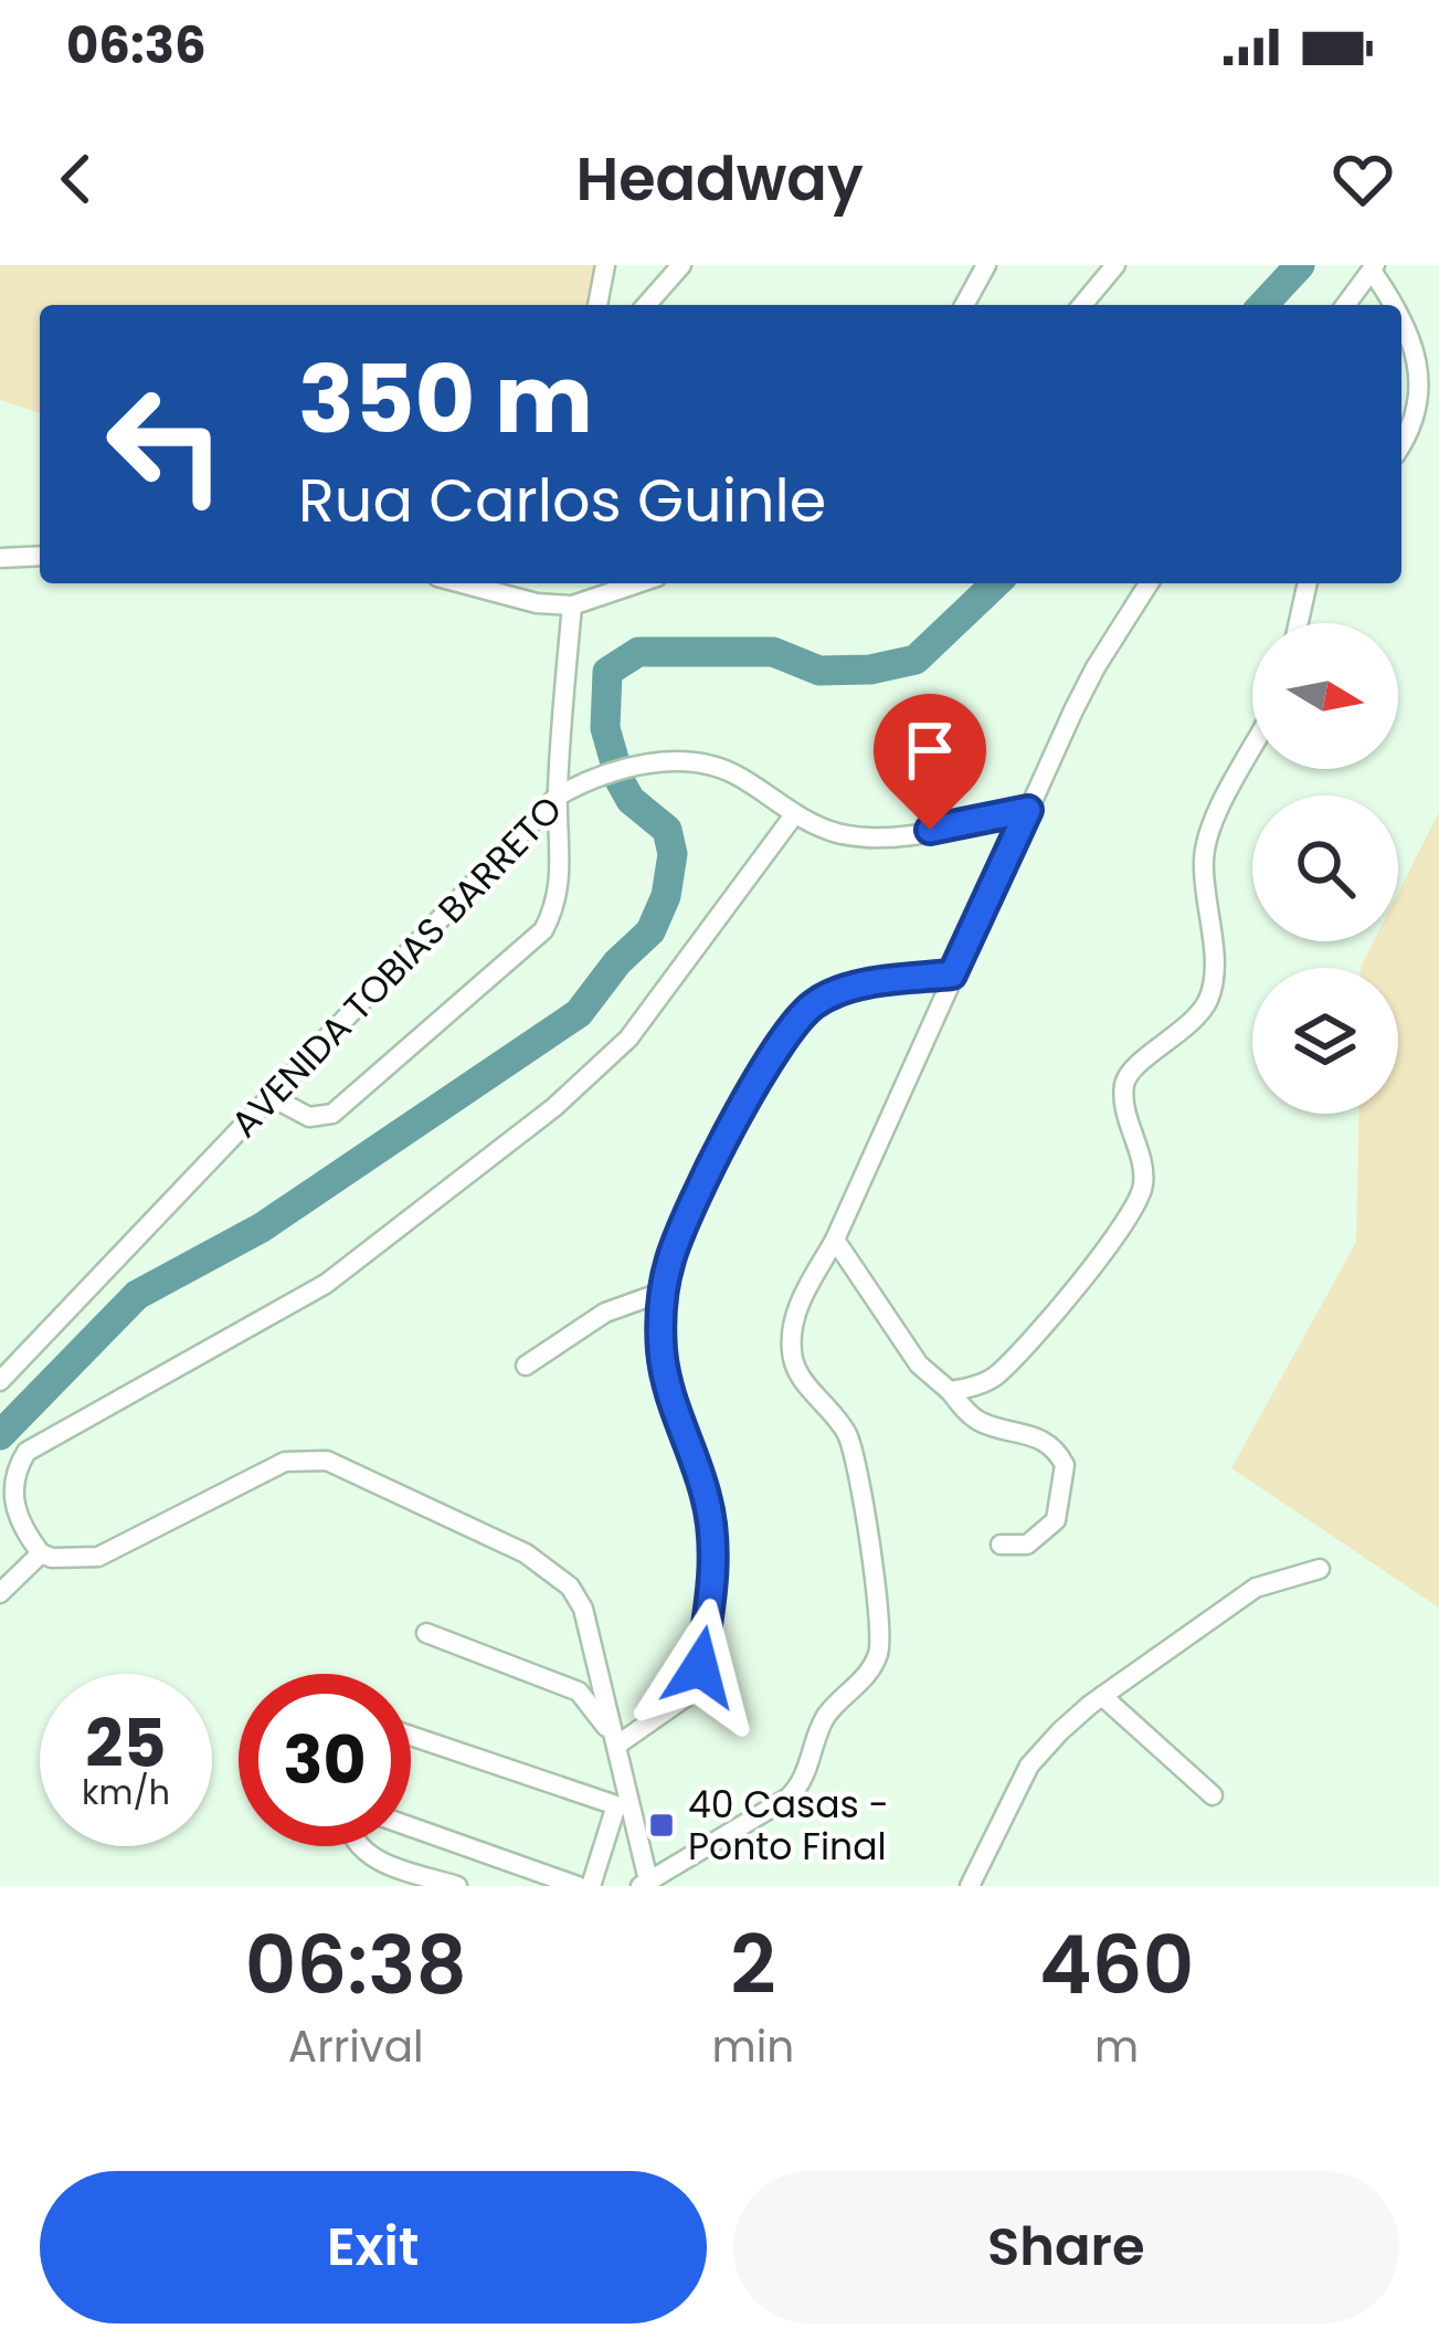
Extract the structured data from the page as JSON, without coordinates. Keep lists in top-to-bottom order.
{
  "streets": {
    "street": ["AVENIDA TOBIAS BARRETO"]
  },
  "places": {
    "transit": ["40 Casas - Ponto Final"]
  },
  "north": "right",
  "page": {
    "status": "06:36",
    "header": "Headway",
    "turn": ["350 m", "Rua Carlos Guinle"],
    "speed": "25 km/h",
    "limit": "30",
    "eta": [
      "06:38",
      "Arrival",
      "2",
      "min",
      "460",
      "m"
    ],
    "buttons": ["Exit", "Share"]
  }
}
